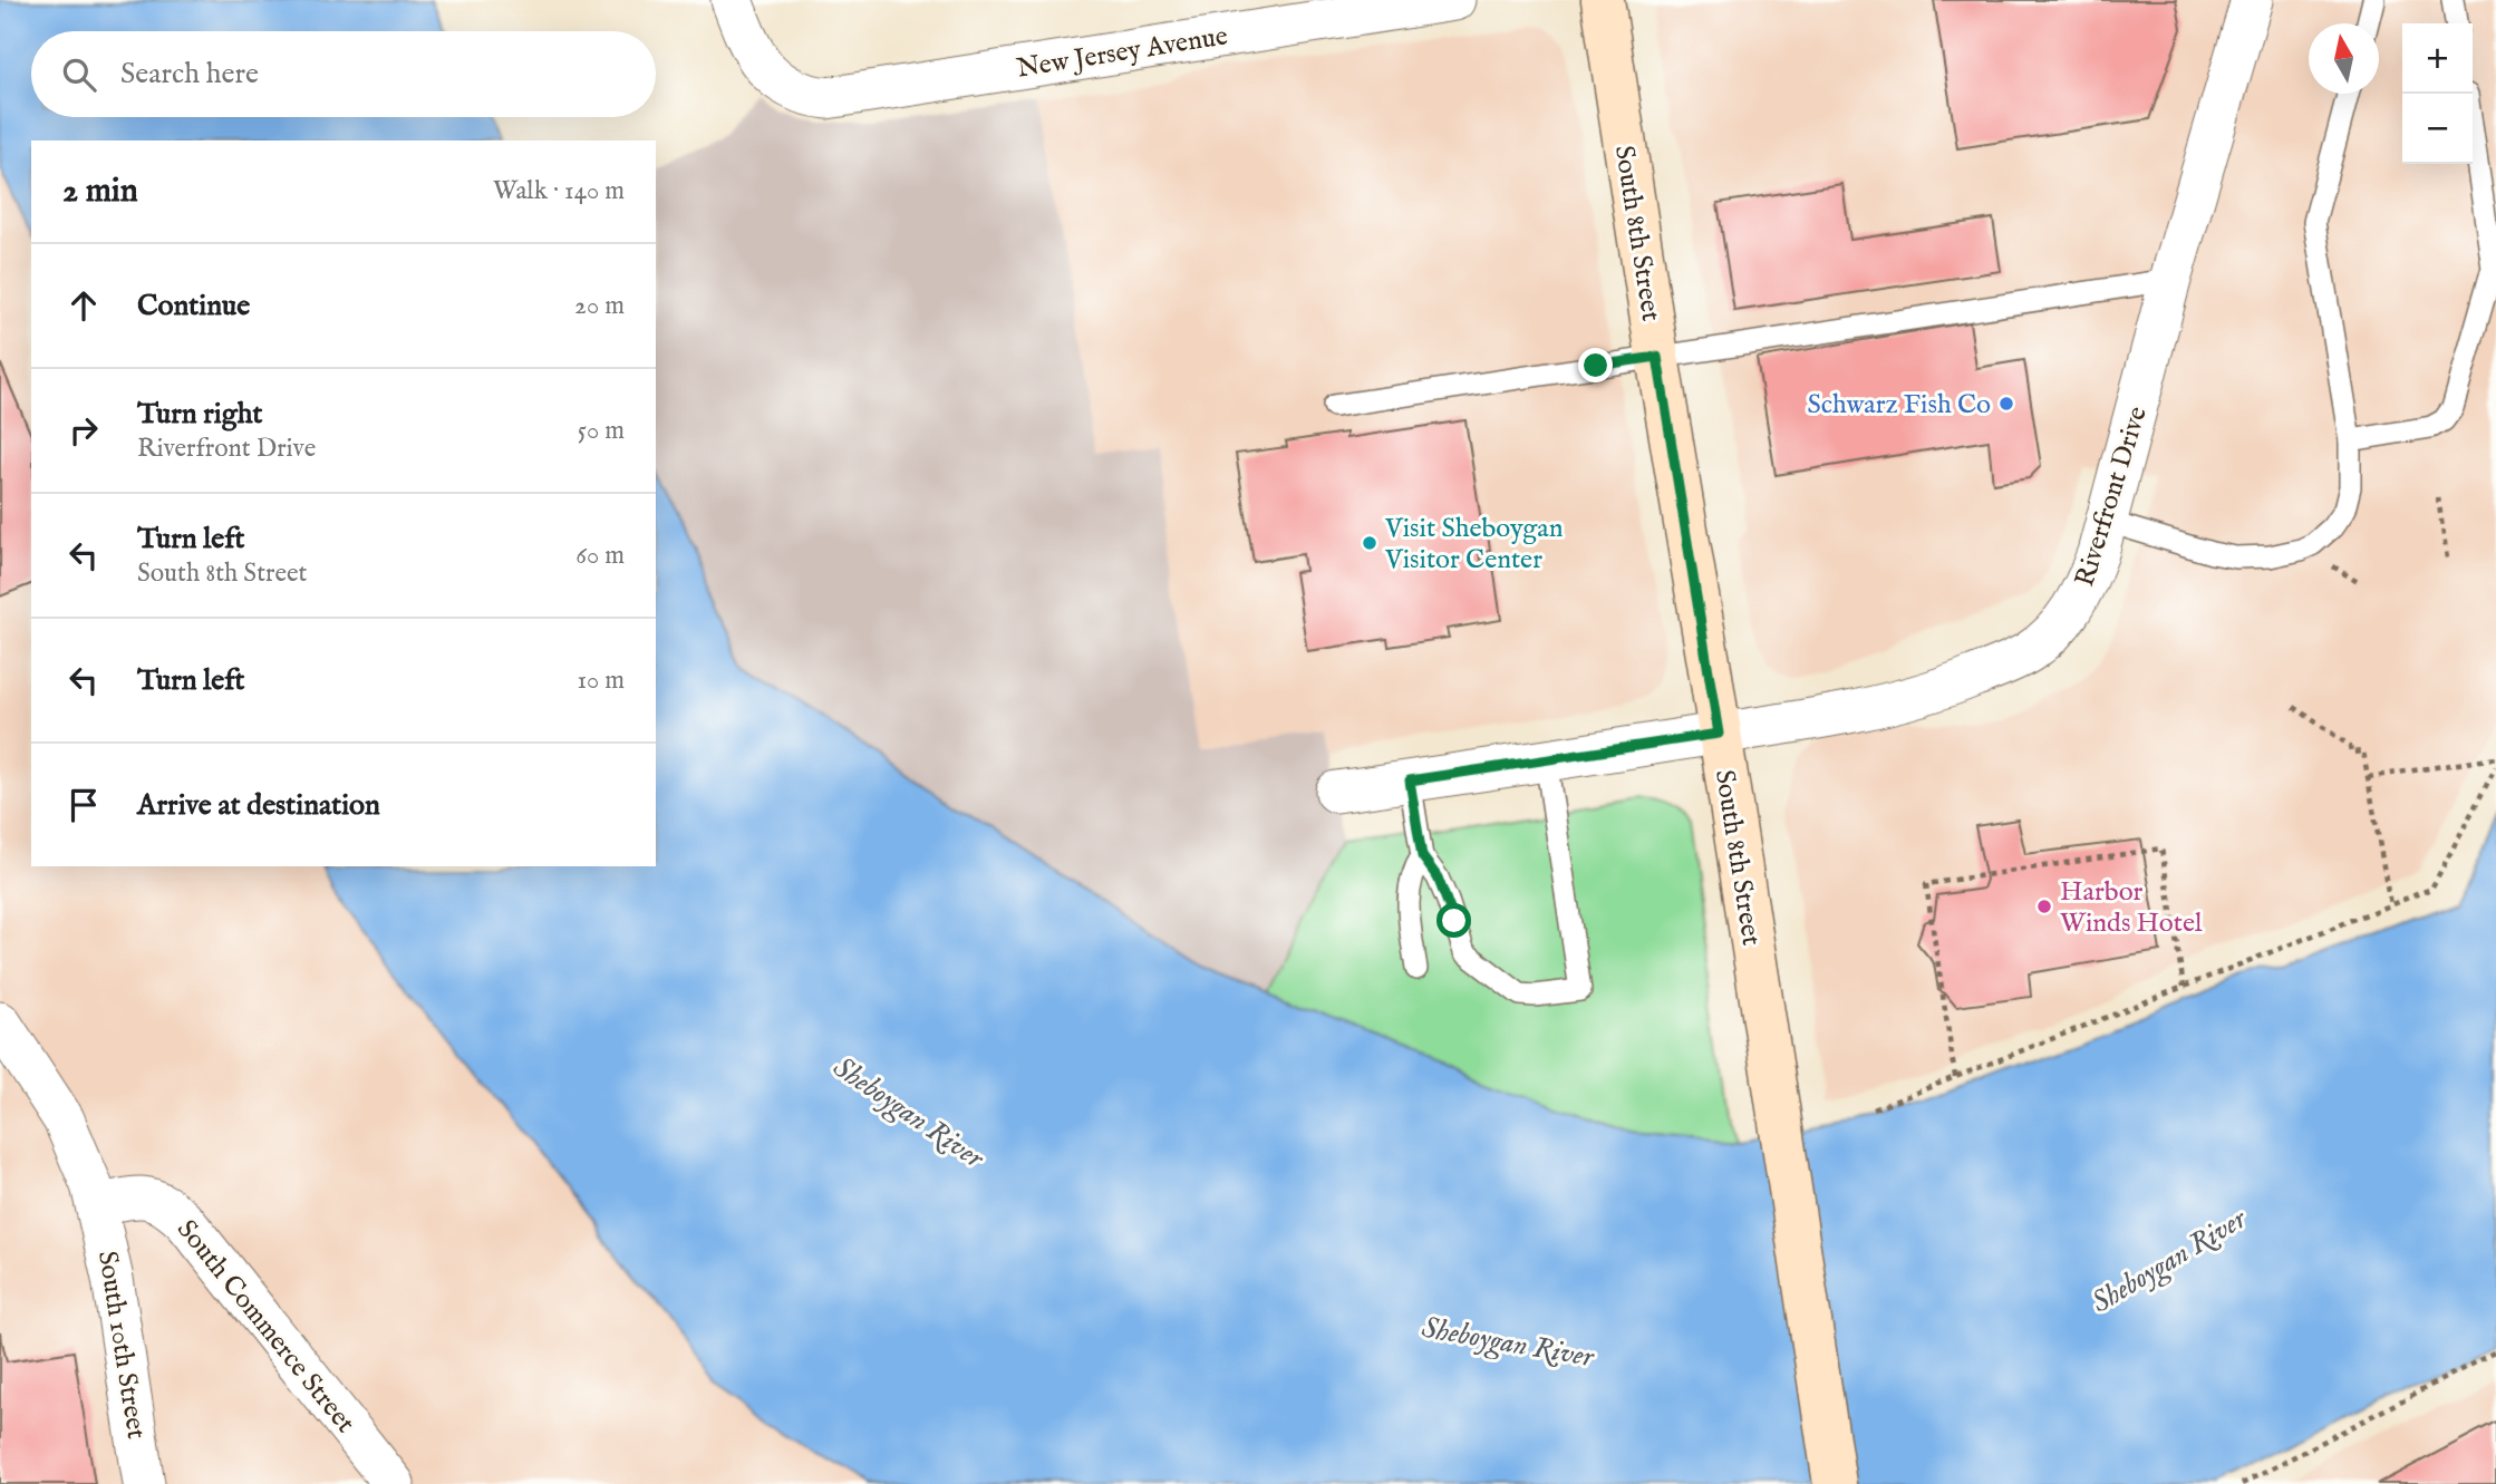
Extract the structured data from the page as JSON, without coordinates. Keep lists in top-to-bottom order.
{
  "streets": {
    "main road": ["South 8th Street"],
    "street": [
      "New Jersey Avenue",
      "Riverfront Drive",
      "South Commerce Street",
      "South 10th Street"
    ]
  },
  "crossings": [
    ["South 8th Street", "Riverfront Drive"],
    ["South Commerce Street", "South 10th Street"]
  ],
  "water": ["Sheboygan River"],
  "places": ["Schwarz Fish Co", "Visit Sheboygan Visitor Center", "Harbor Winds Hotel"],
  "north": "top",
  "page": {
    "map_buttons": ["+", "−"],
    "search": "Search here",
    "heading": ["2 min", "Walk · 140 m"],
    "list": [
      ["Continue", "20 m"],
      ["Turn right", "Riverfront Drive", "50 m"],
      ["Turn left", "South 8th Street", "60 m"],
      ["Turn left", "10 m"],
      "Arrive at destination"
    ]
  }
}
